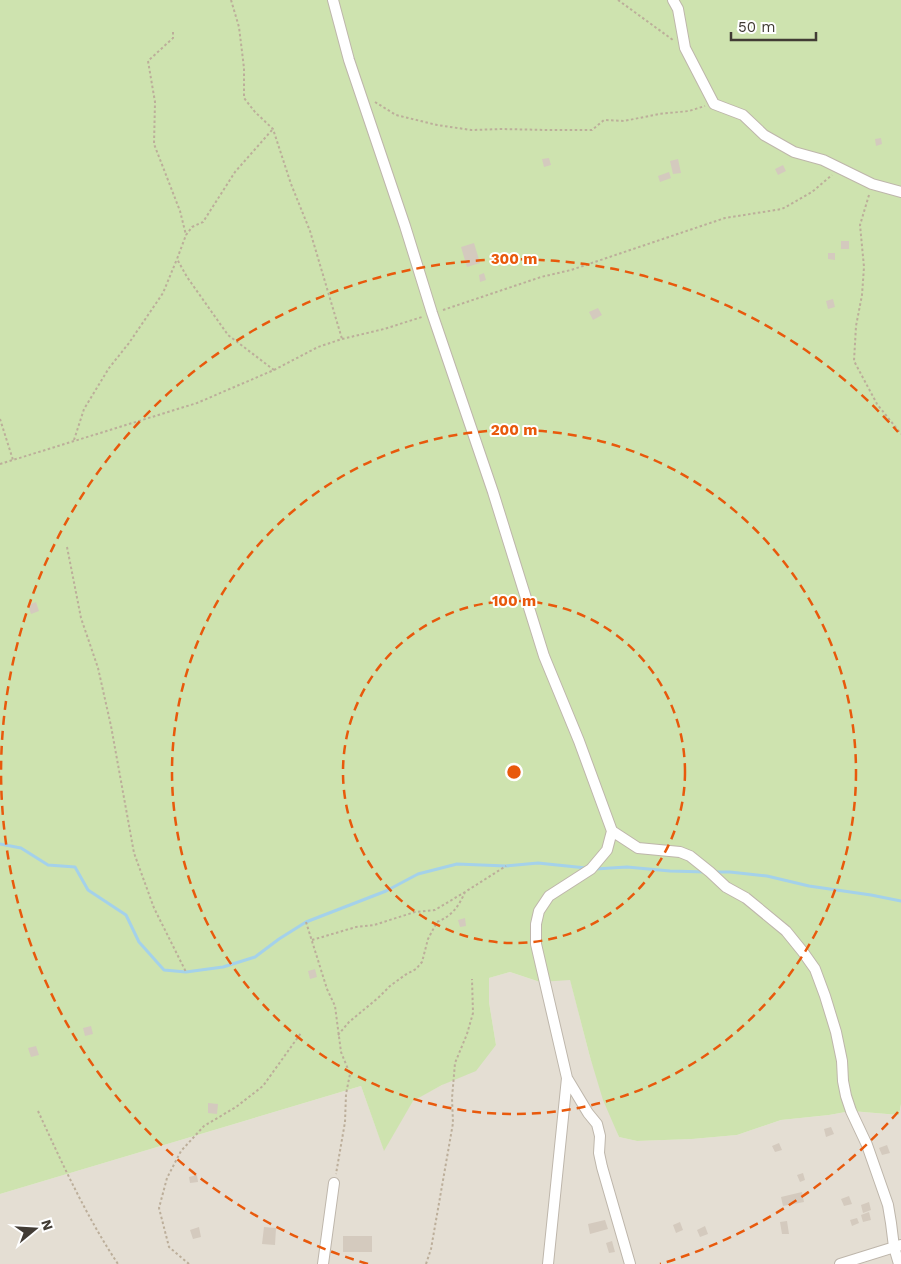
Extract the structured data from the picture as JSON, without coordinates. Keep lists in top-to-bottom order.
{
  "scale_bar": "50 m",
  "north": "right",
  "rings": ["300 m", "200 m", "100 m"]
}
